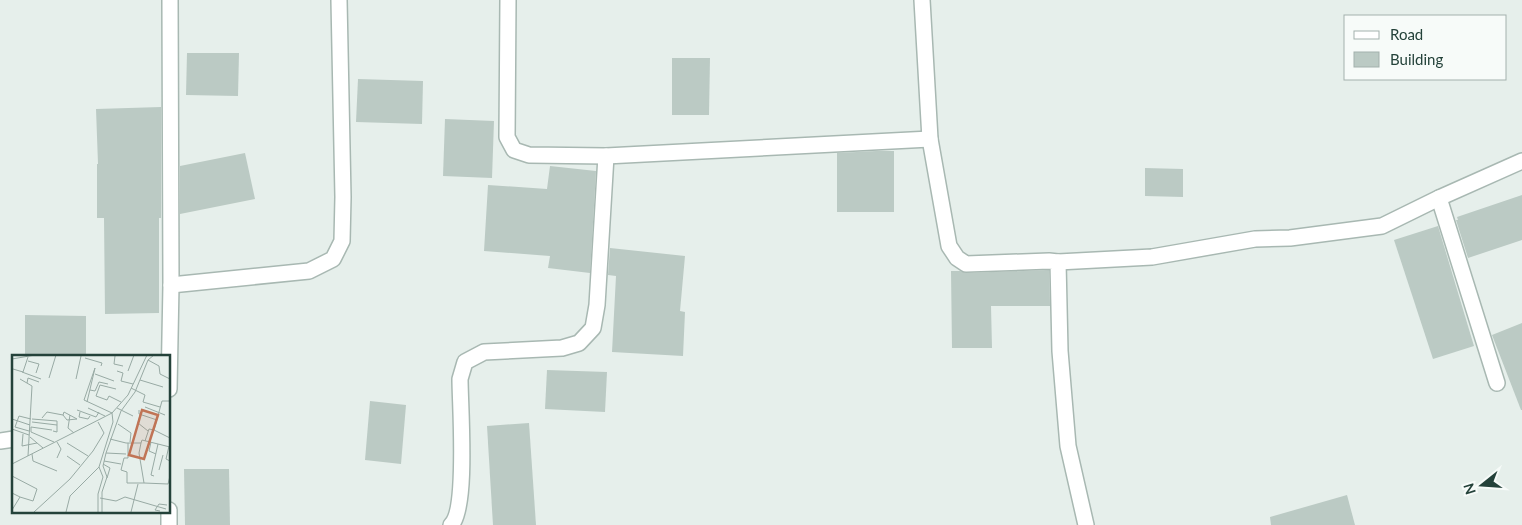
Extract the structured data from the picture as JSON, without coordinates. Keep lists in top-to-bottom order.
{
  "legend": ["Road", "Building"],
  "north": "left"
}
